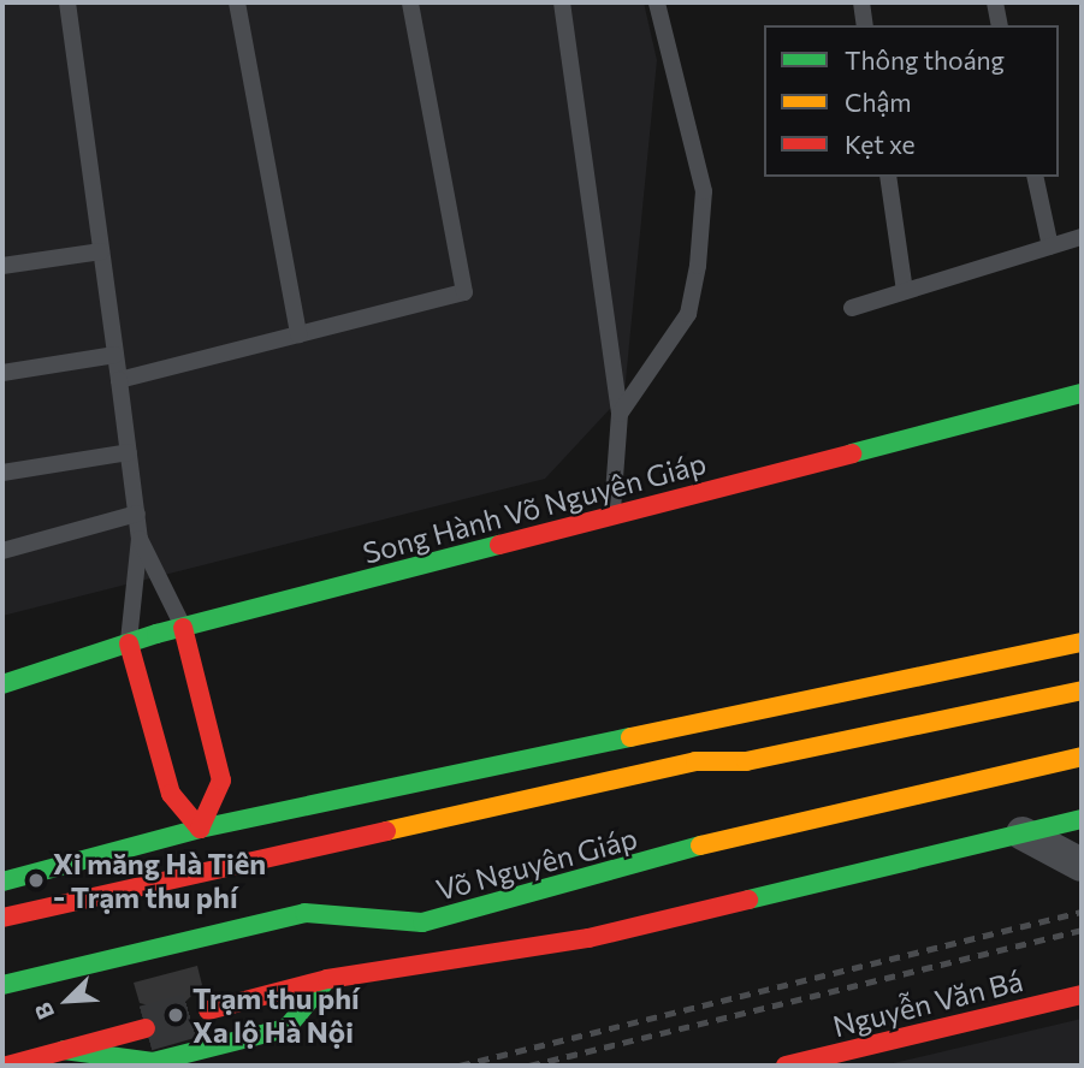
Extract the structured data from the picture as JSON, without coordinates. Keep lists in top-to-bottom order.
{
  "streets": {
    "main road": ["Song Hành Võ Nguyên Giáp", "Võ Nguyên Giáp", "Nguyễn Văn Bá"]
  },
  "places": ["Xi măng Hà Tiên - Trạm thu phí", "Trạm thu phí Xa lộ Hà Nội"],
  "legend": ["Thông thoáng", "Chậm", "Kẹt xe"],
  "north": "bottom left"
}
